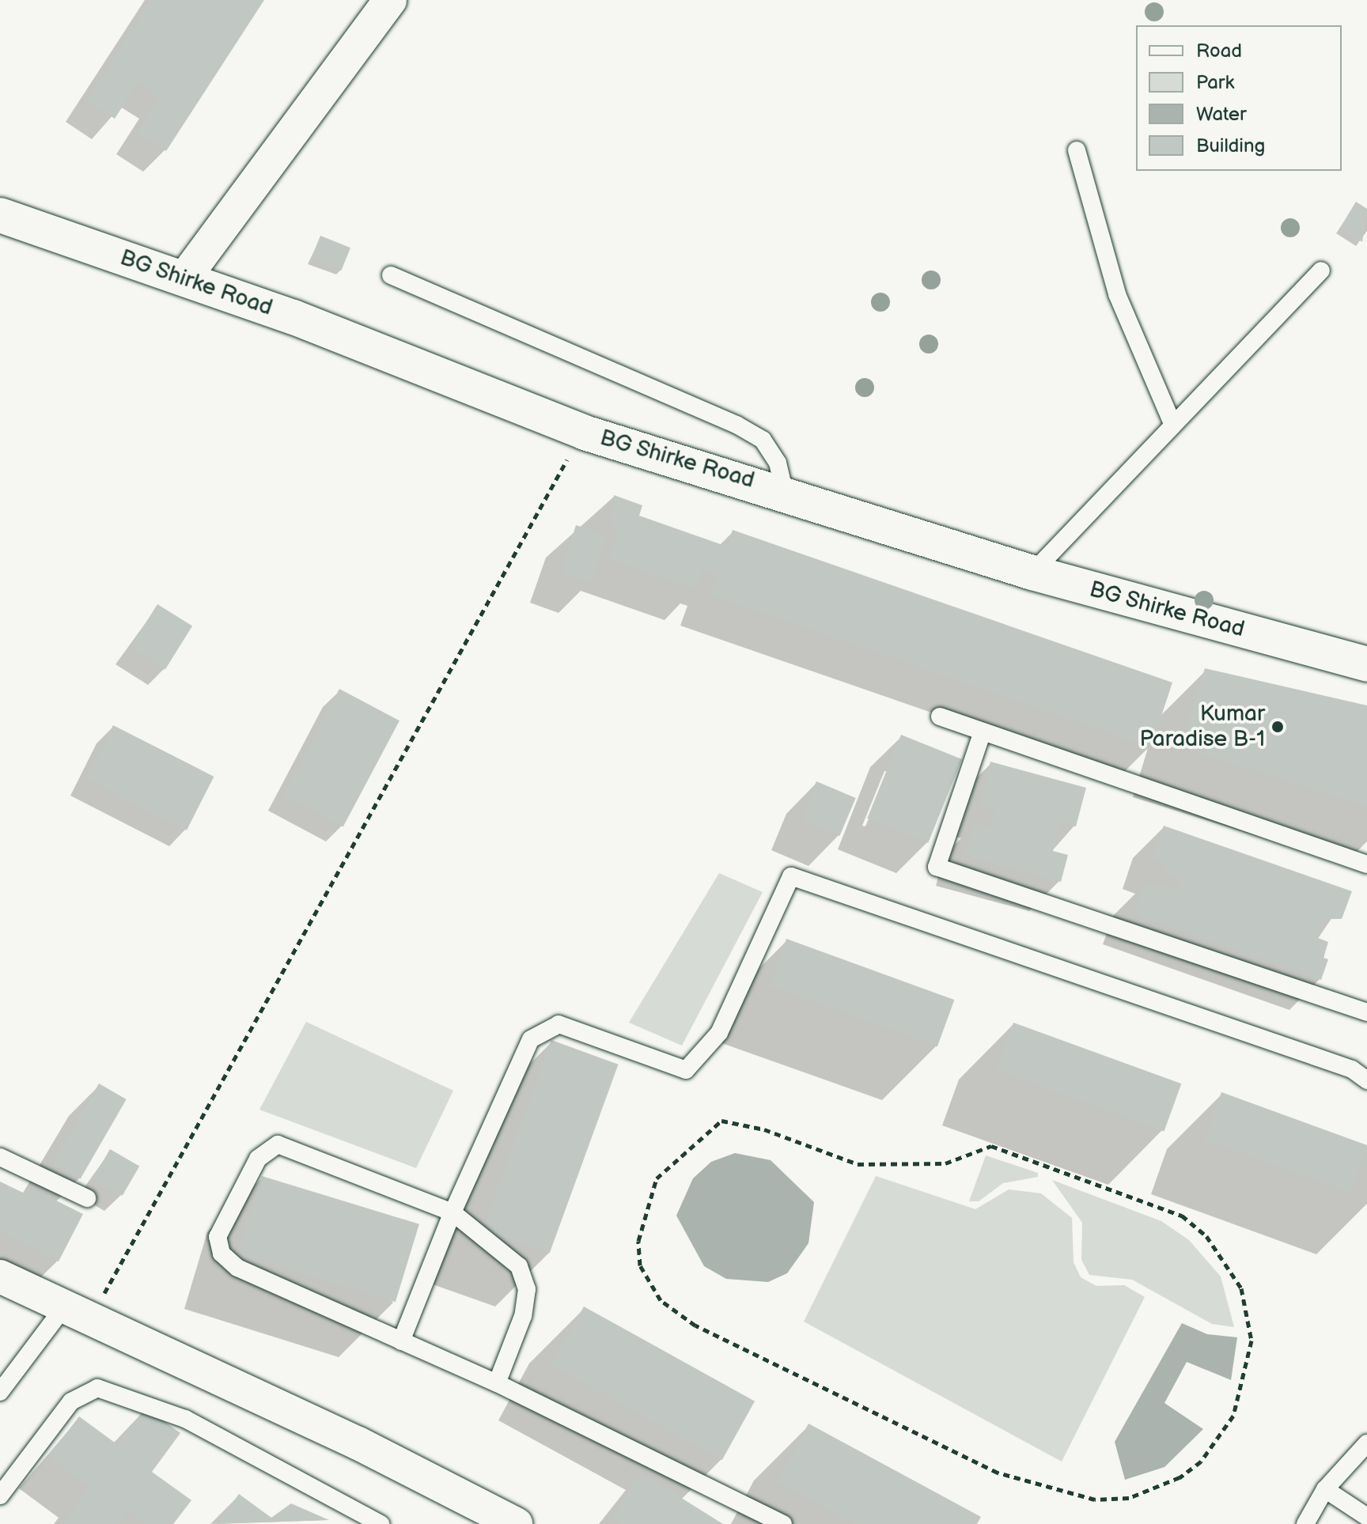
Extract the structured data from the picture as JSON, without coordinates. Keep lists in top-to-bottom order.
{
  "streets": {
    "street": ["BG Shirke Road"]
  },
  "places": ["Kumar Paradise B-1"],
  "legend": [
    "Road",
    "Park",
    "Water",
    "Building"
  ]
}
